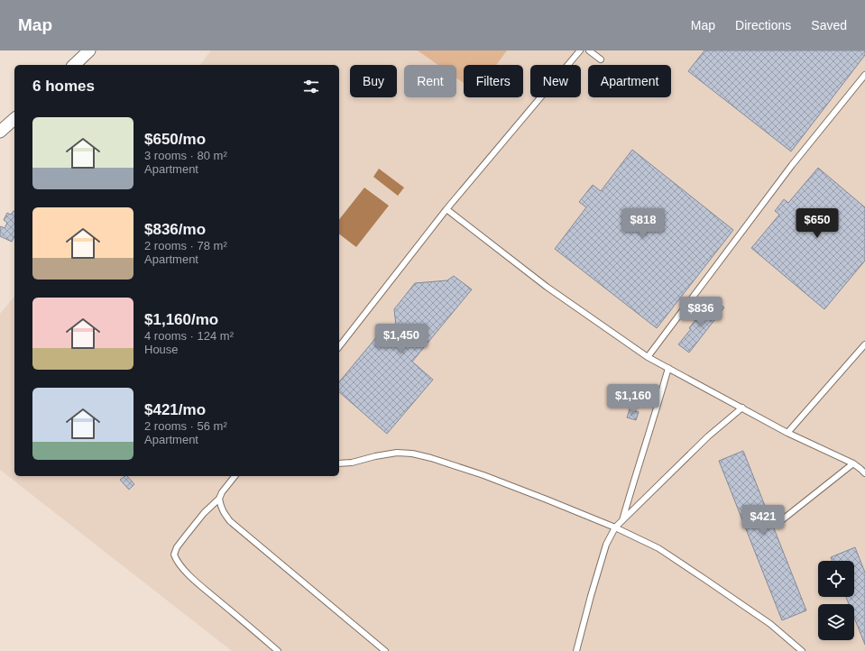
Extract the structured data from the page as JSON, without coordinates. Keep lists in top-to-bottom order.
{
  "page": {
    "header": "Map",
    "nav": ["Map", "Directions", "Saved"],
    "chip": [
      "Buy",
      "Rent",
      "Filters",
      "New",
      "Apartment"
    ],
    "heading": "6 homes",
    "list": [
      {
        "name": "$650/mo",
        "note": "3 rooms · 80 m² · Apartment"
      },
      {
        "name": "$836/mo",
        "note": "2 rooms · 78 m² · Apartment"
      },
      {
        "name": "$1,160/mo",
        "note": "4 rooms · 124 m² · House"
      },
      {
        "name": "$421/mo",
        "note": "2 rooms · 56 m² · Apartment"
      }
    ],
    "price": [
      "$818",
      "$650",
      "$836",
      "$1,450",
      "$1,160",
      "$421"
    ]
  }
}
